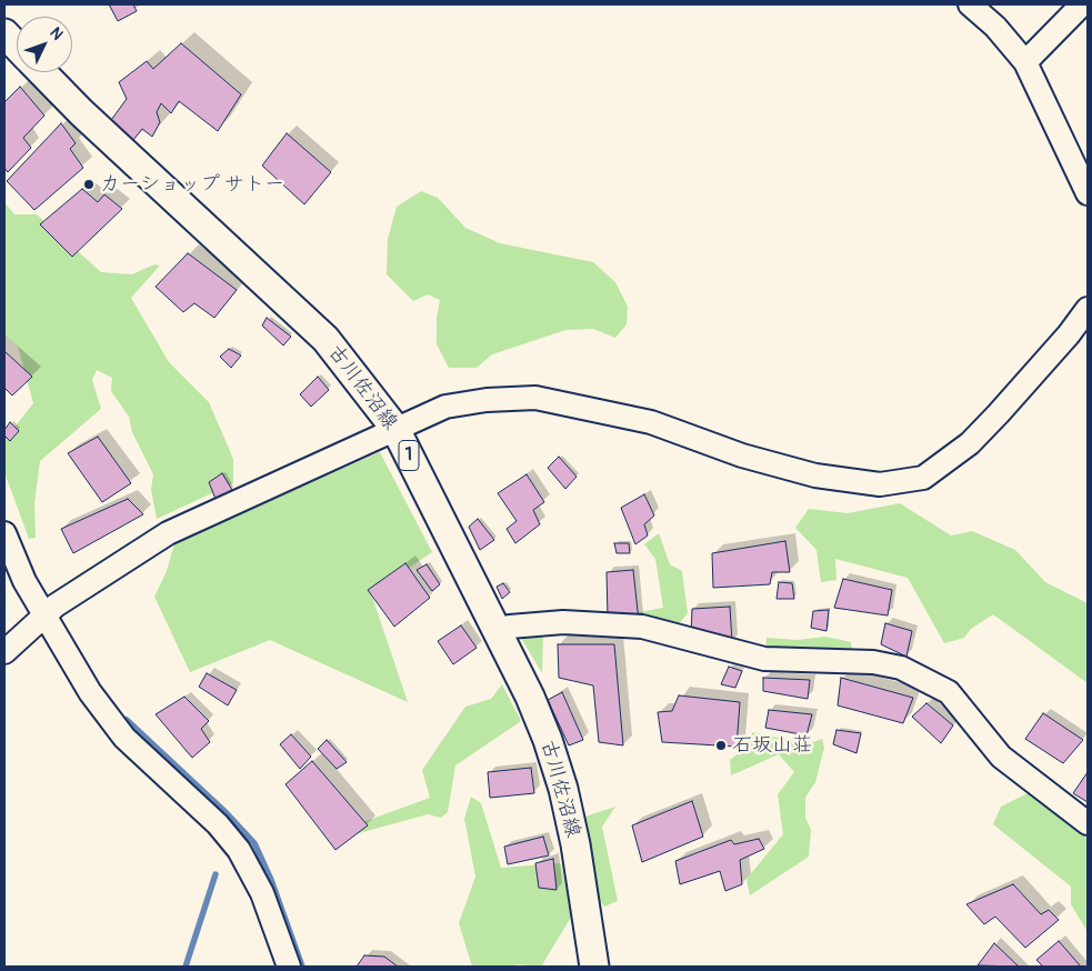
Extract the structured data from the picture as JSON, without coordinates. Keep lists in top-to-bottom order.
{
  "streets": {
    "main road": ["古川佐沼線", "1"]
  },
  "places": ["カーショップ サトー", "石坂山荘"],
  "north": "top right"
}
